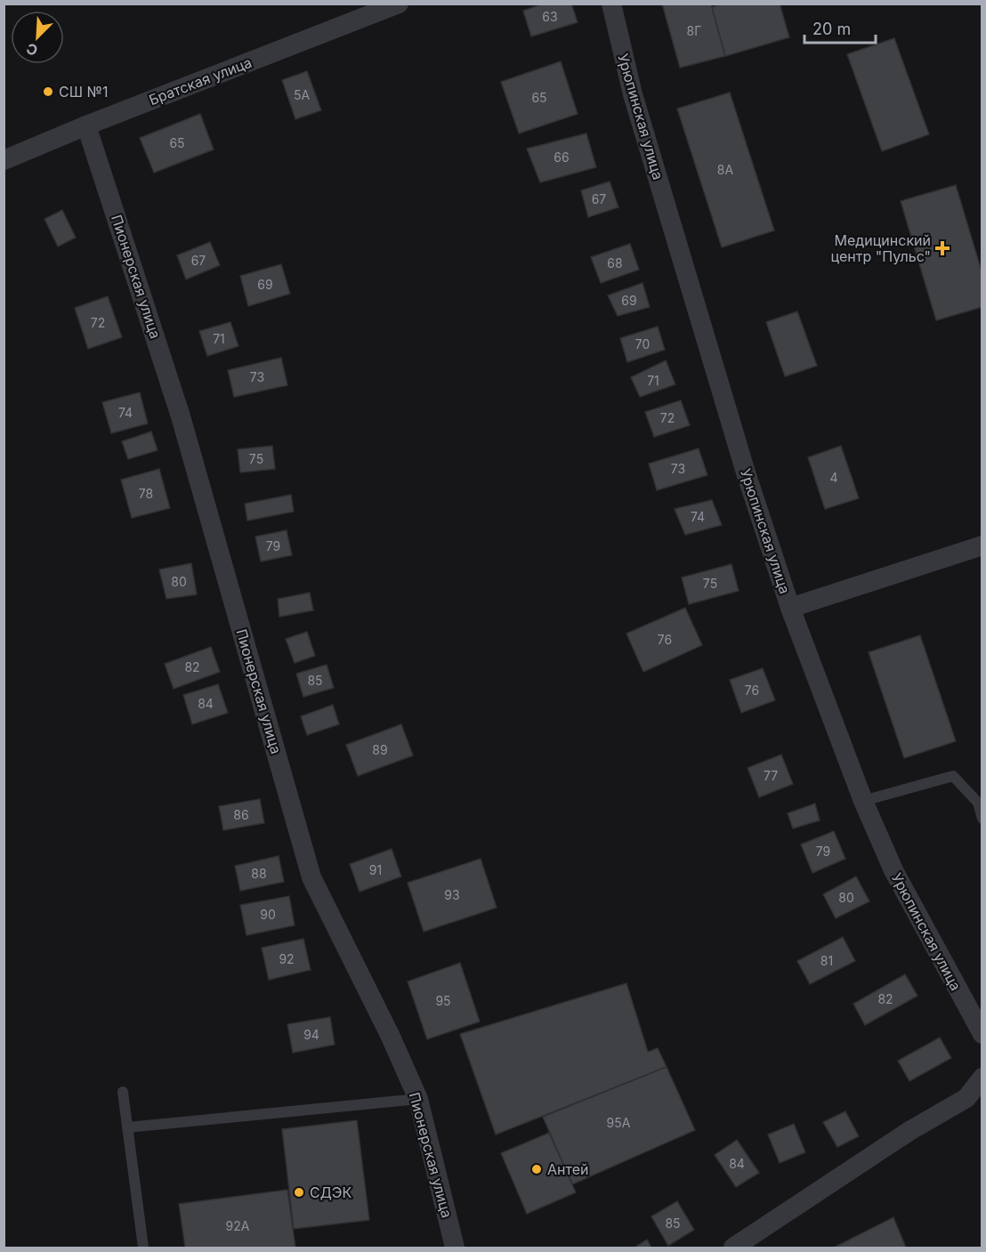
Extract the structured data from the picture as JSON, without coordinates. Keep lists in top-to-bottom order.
{
  "streets": {
    "street": ["Братская улица", "Урюпинская улица", "Пионерская улица"]
  },
  "crossings": [
    ["Братская улица", "Пионерская улица"]
  ],
  "places": {
    "other": ["СШ №1", "Антей", "СДЭК"],
    "health": ["Медицинский центр \"Пульс\""]
  },
  "house_numbers": [
    "63",
    "8Г",
    "5А",
    "65",
    "65",
    "66",
    "8А",
    "67",
    "67",
    "68",
    "69",
    "69",
    "72",
    "71",
    "70",
    "73",
    "71",
    "74",
    "72",
    "75",
    "73",
    "4",
    "78",
    "74",
    "79",
    "80",
    "75",
    "76",
    "82",
    "85",
    "76",
    "84",
    "89",
    "77",
    "86",
    "79",
    "91",
    "88",
    "93",
    "80",
    "90",
    "92",
    "81",
    "82",
    "95",
    "94",
    "95А",
    "84",
    "85",
    "92А"
  ],
  "scale_bar": "20 m",
  "north": "bottom left"
}
